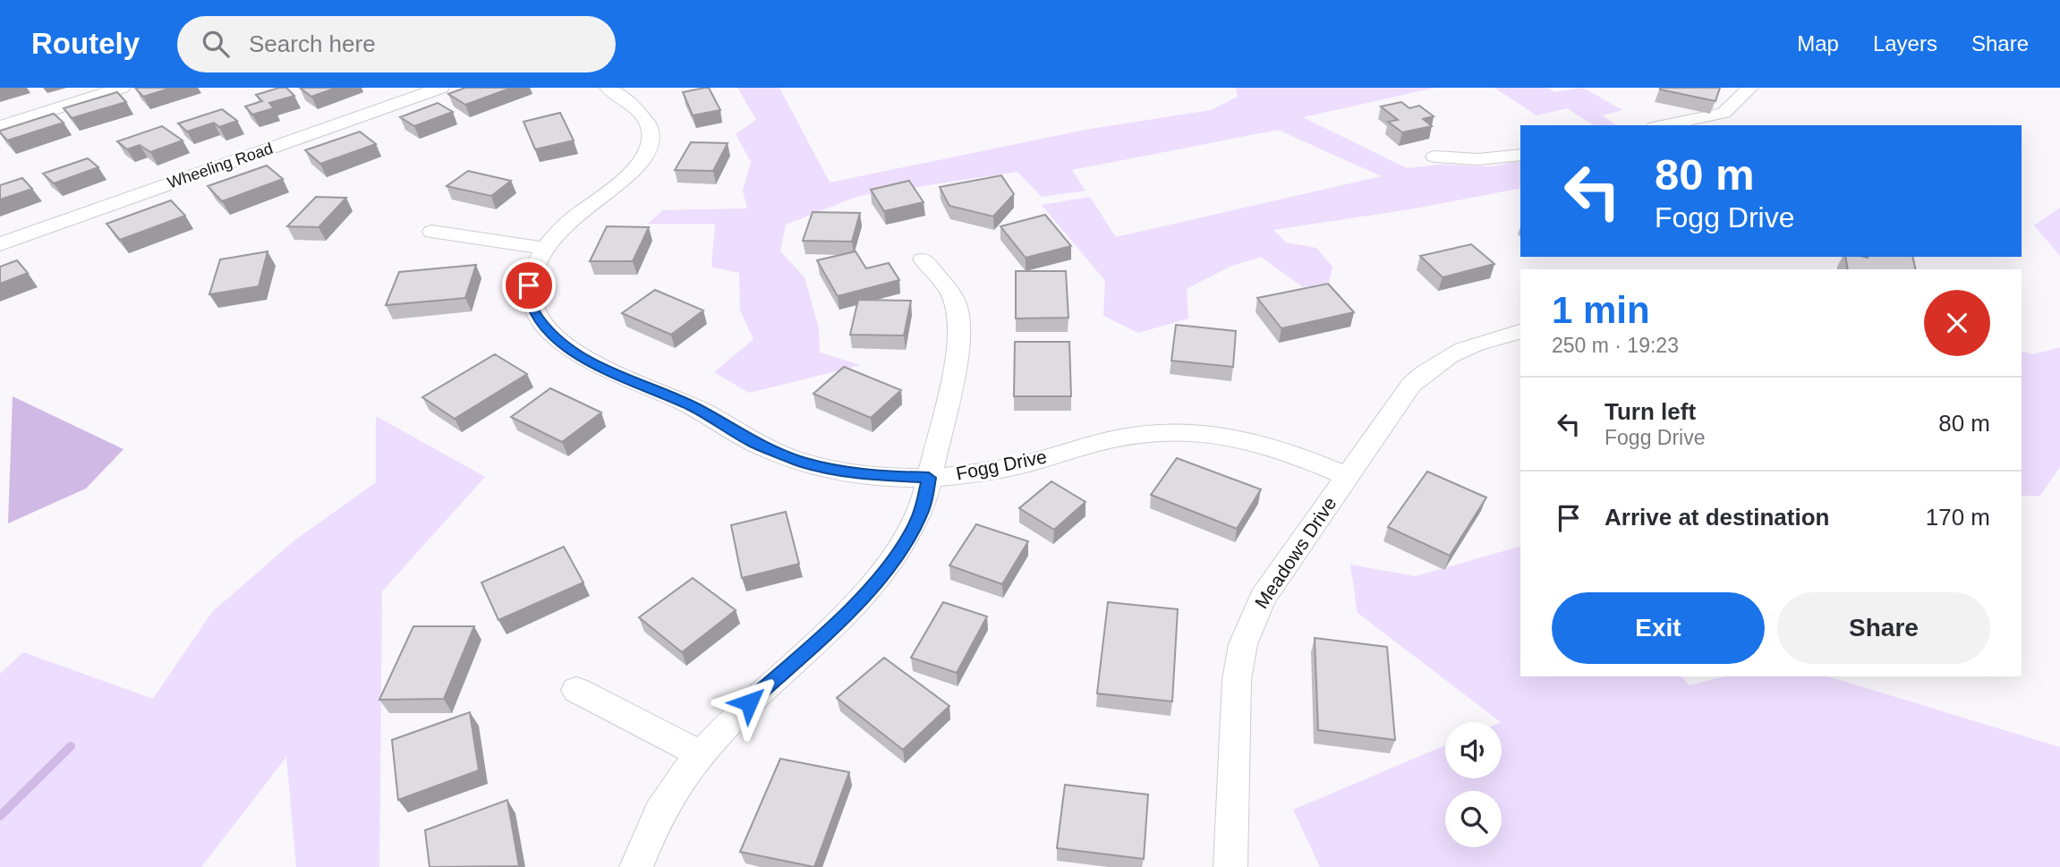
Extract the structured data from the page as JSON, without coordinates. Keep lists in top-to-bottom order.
{
  "streets": {
    "street": ["Wheeling Road", "Fogg Drive", "Meadows Drive"]
  },
  "crossings": [
    ["Fogg Drive", "Meadows Drive"]
  ],
  "page": {
    "header": "Routely",
    "search": "Search here",
    "nav": ["Map", "Layers", "Share"],
    "turn": ["80 m", "Fogg Drive"],
    "heading": ["1 min", "250 m · 19:23"],
    "list": [
      {
        "name": "Turn left",
        "note": "Fogg Drive",
        "value": "80 m"
      },
      {
        "name": "Arrive at destination",
        "value": "170 m"
      }
    ],
    "buttons": ["Exit", "Share"]
  }
}
